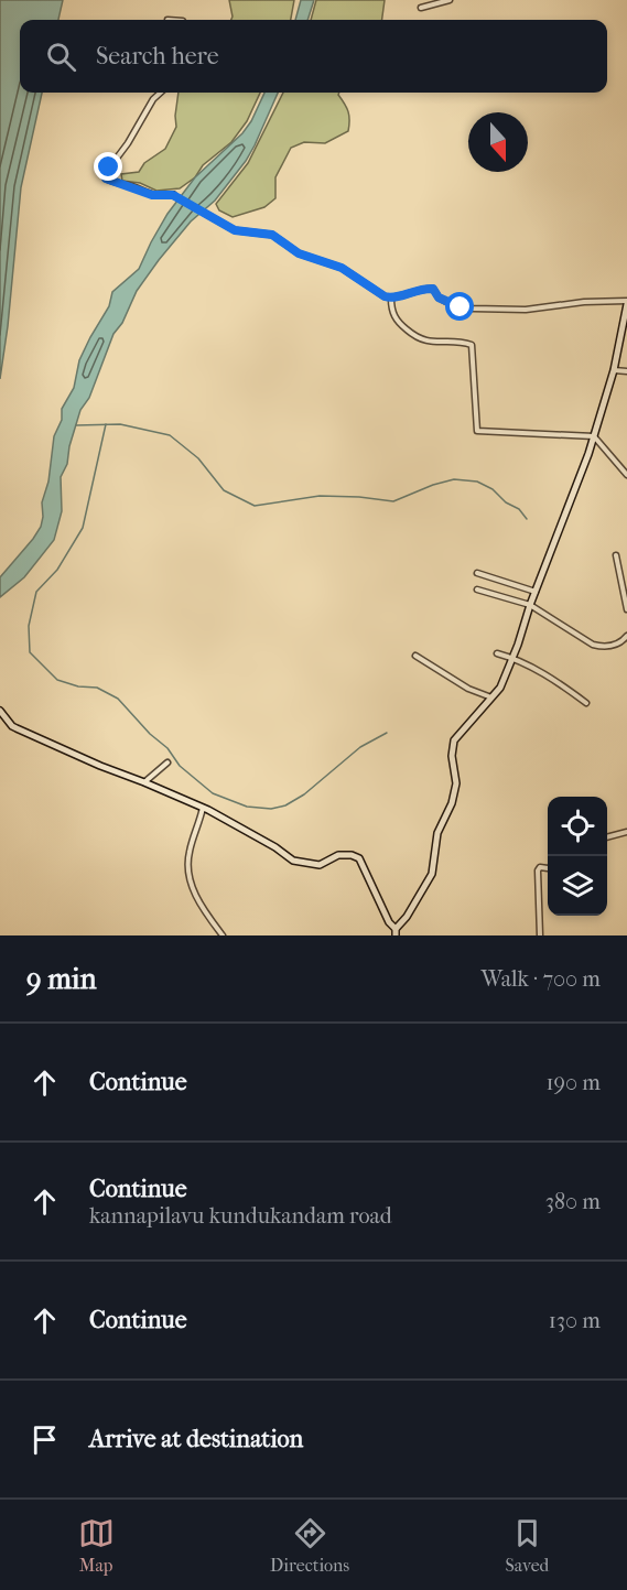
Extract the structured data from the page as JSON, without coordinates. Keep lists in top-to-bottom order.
{
  "north": "bottom",
  "page": {
    "search": "Search here",
    "heading": ["9 min", "Walk · 700 m"],
    "list": [
      ["Continue", "190 m"],
      ["Continue", "kannapilavu kundukandam road", "380 m"],
      ["Continue", "130 m"],
      "Arrive at destination"
    ],
    "nav": ["Map", "Directions", "Saved"]
  }
}
